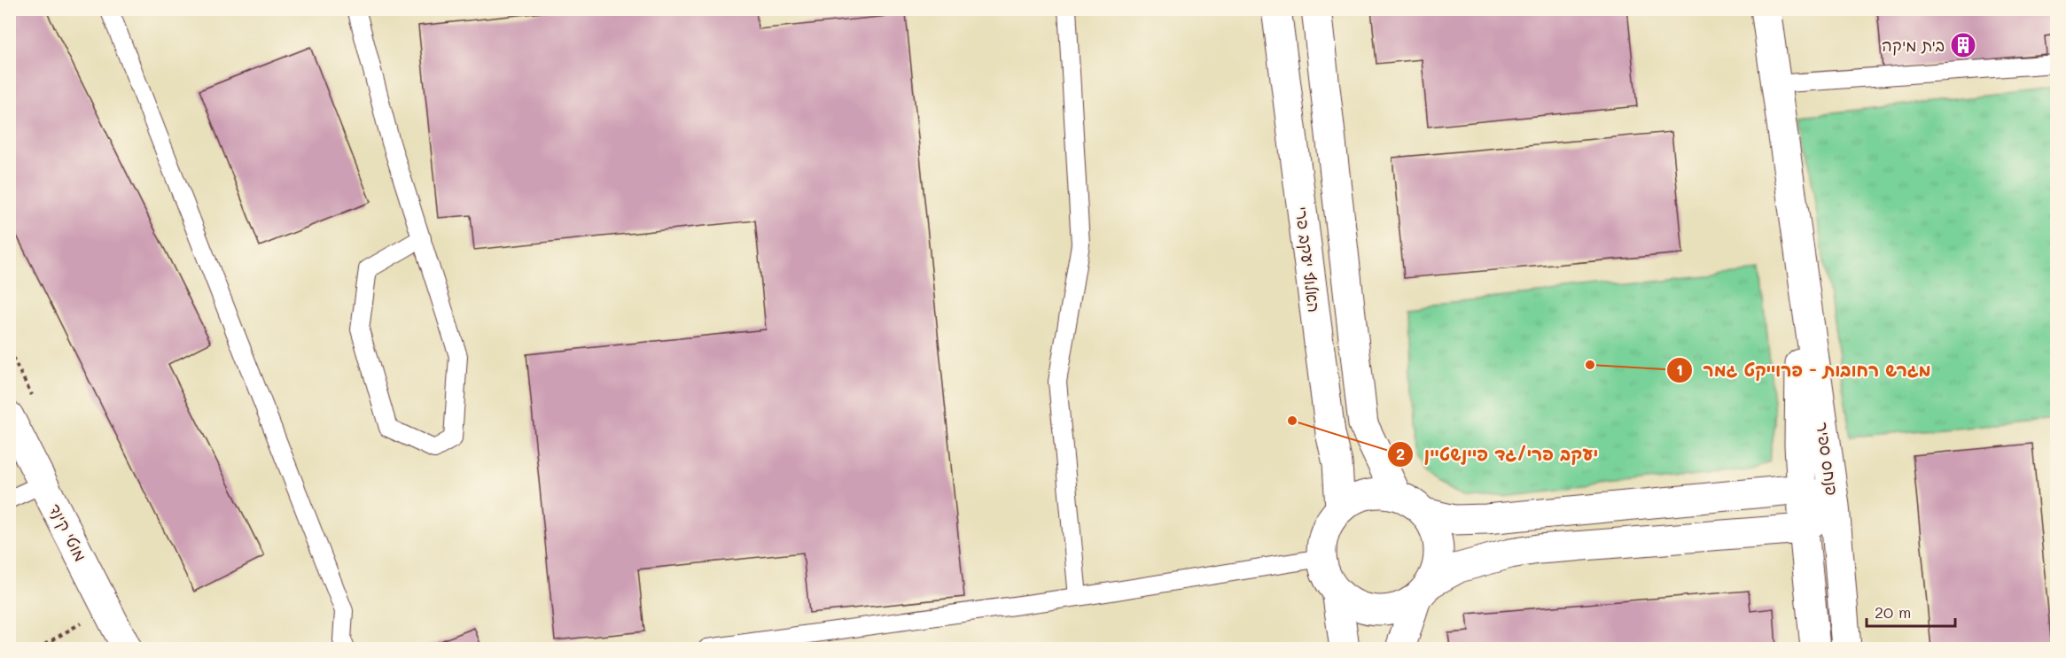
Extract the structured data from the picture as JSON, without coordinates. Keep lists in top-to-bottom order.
{
  "streets": {
    "street": ["האלוף יעקב פרי", "פנחס ספיר", "מוטי קינד"]
  },
  "places": {
    "building": ["בית מיקה"],
    "other": ["מגרש רחובות - פרוייקט גמר", "יעקב פרי/גד פיינשטיין"]
  },
  "scale_bar": "20 m"
}
